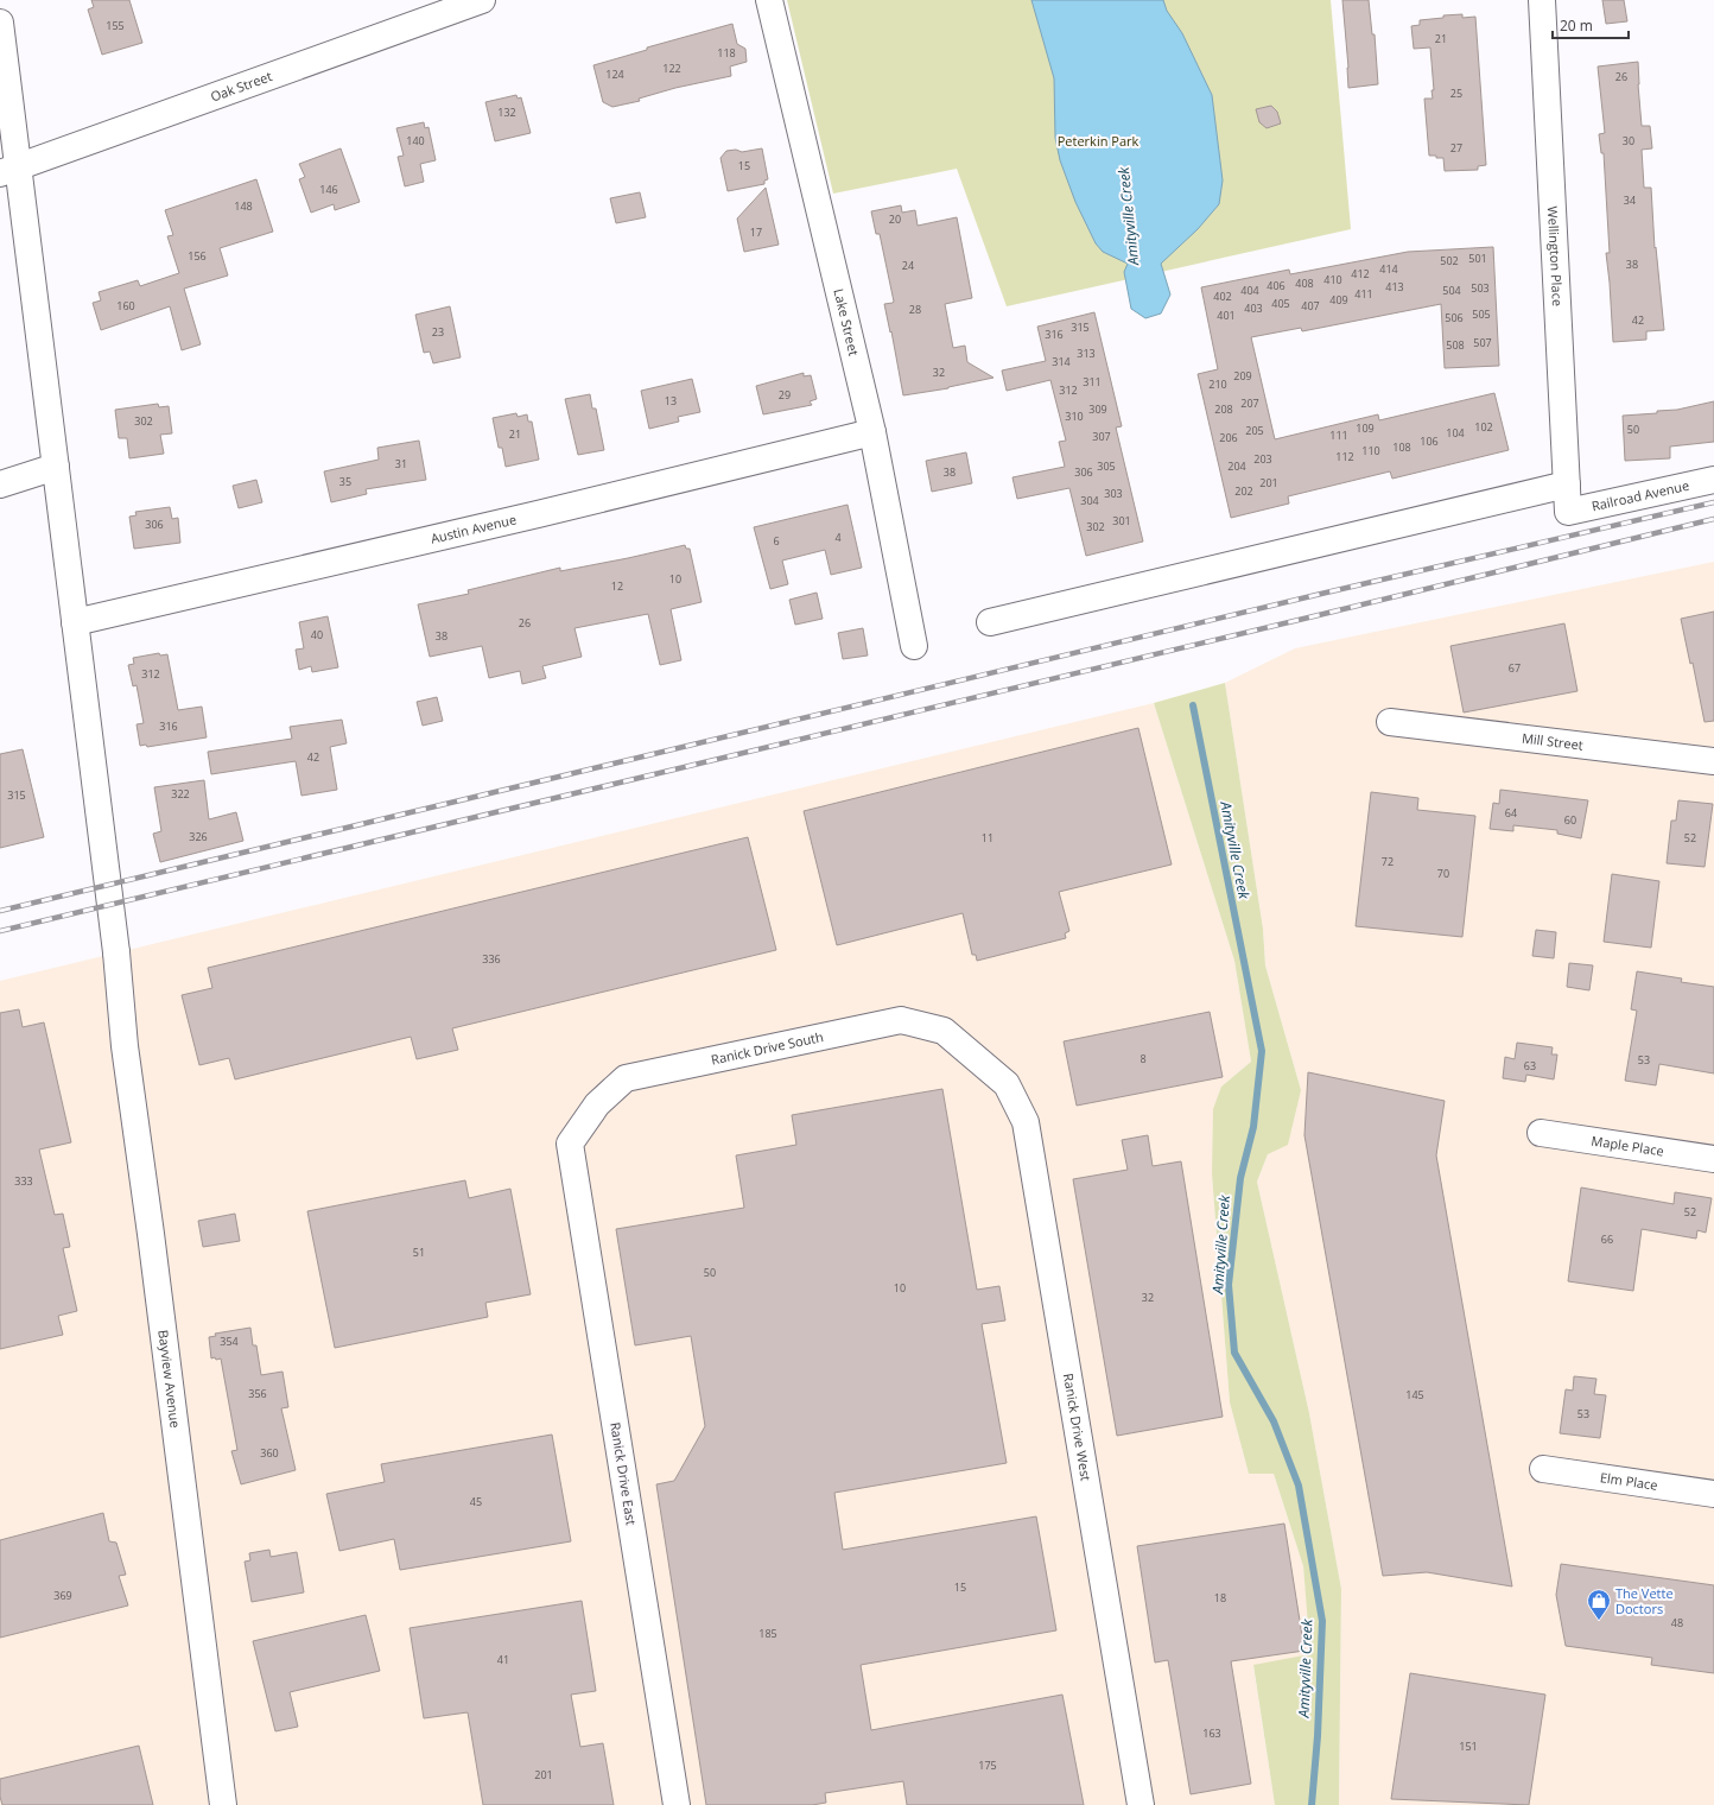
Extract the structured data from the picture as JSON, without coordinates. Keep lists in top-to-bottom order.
{
  "streets": {
    "street": [
      "Oak Street",
      "Wellington Place",
      "Lake Street",
      "Railroad Avenue",
      "Austin Avenue",
      "Mill Street",
      "Ranick Drive South",
      "Maple Place",
      "Bayview Avenue",
      "Ranick Drive West",
      "Ranick Drive East",
      "Elm Place"
    ]
  },
  "crossings": [
    ["Oak Street", "Bayview Avenue"],
    ["Wellington Place", "Railroad Avenue"],
    ["Lake Street", "Austin Avenue"],
    ["Austin Avenue", "Bayview Avenue"],
    ["Ranick Drive South", "Ranick Drive West"],
    ["Ranick Drive South", "Ranick Drive East"]
  ],
  "water": ["Amityville Creek"],
  "parks": ["Peterkin Park"],
  "places": {
    "shop": ["The Vette Doctors"]
  },
  "house_numbers": [
    "155",
    "21",
    "118",
    "122",
    "124",
    "26",
    "25",
    "132",
    "140",
    "30",
    "27",
    "15",
    "146",
    "34",
    "148",
    "20",
    "17",
    "156",
    "501",
    "502",
    "38",
    "24",
    "414",
    "412",
    "410",
    "408",
    "406",
    "413",
    "503",
    "404",
    "504",
    "411",
    "402",
    "409",
    "405",
    "160",
    "407",
    "403",
    "28",
    "505",
    "401",
    "506",
    "42",
    "315",
    "23",
    "316",
    "507",
    "508",
    "313",
    "314",
    "32",
    "209",
    "311",
    "210",
    "312",
    "29",
    "13",
    "207",
    "309",
    "208",
    "310",
    "302",
    "102",
    "109",
    "50",
    "205",
    "104",
    "21",
    "111",
    "307",
    "206",
    "106",
    "108",
    "110",
    "112",
    "203",
    "31",
    "305",
    "204",
    "38",
    "306",
    "35",
    "201",
    "202",
    "303",
    "304",
    "301",
    "306",
    "302",
    "4",
    "6",
    "10",
    "12",
    "26",
    "40",
    "38",
    "67",
    "312",
    "316",
    "42",
    "322",
    "315",
    "64",
    "60",
    "326",
    "11",
    "52",
    "72",
    "70",
    "336",
    "8",
    "53",
    "63",
    "333",
    "52",
    "66",
    "51",
    "50",
    "10",
    "32",
    "354",
    "356",
    "145",
    "53",
    "360",
    "45",
    "15",
    "369",
    "18",
    "48",
    "185",
    "41",
    "163",
    "151",
    "175",
    "201"
  ],
  "scale_bar": "20 m"
}
